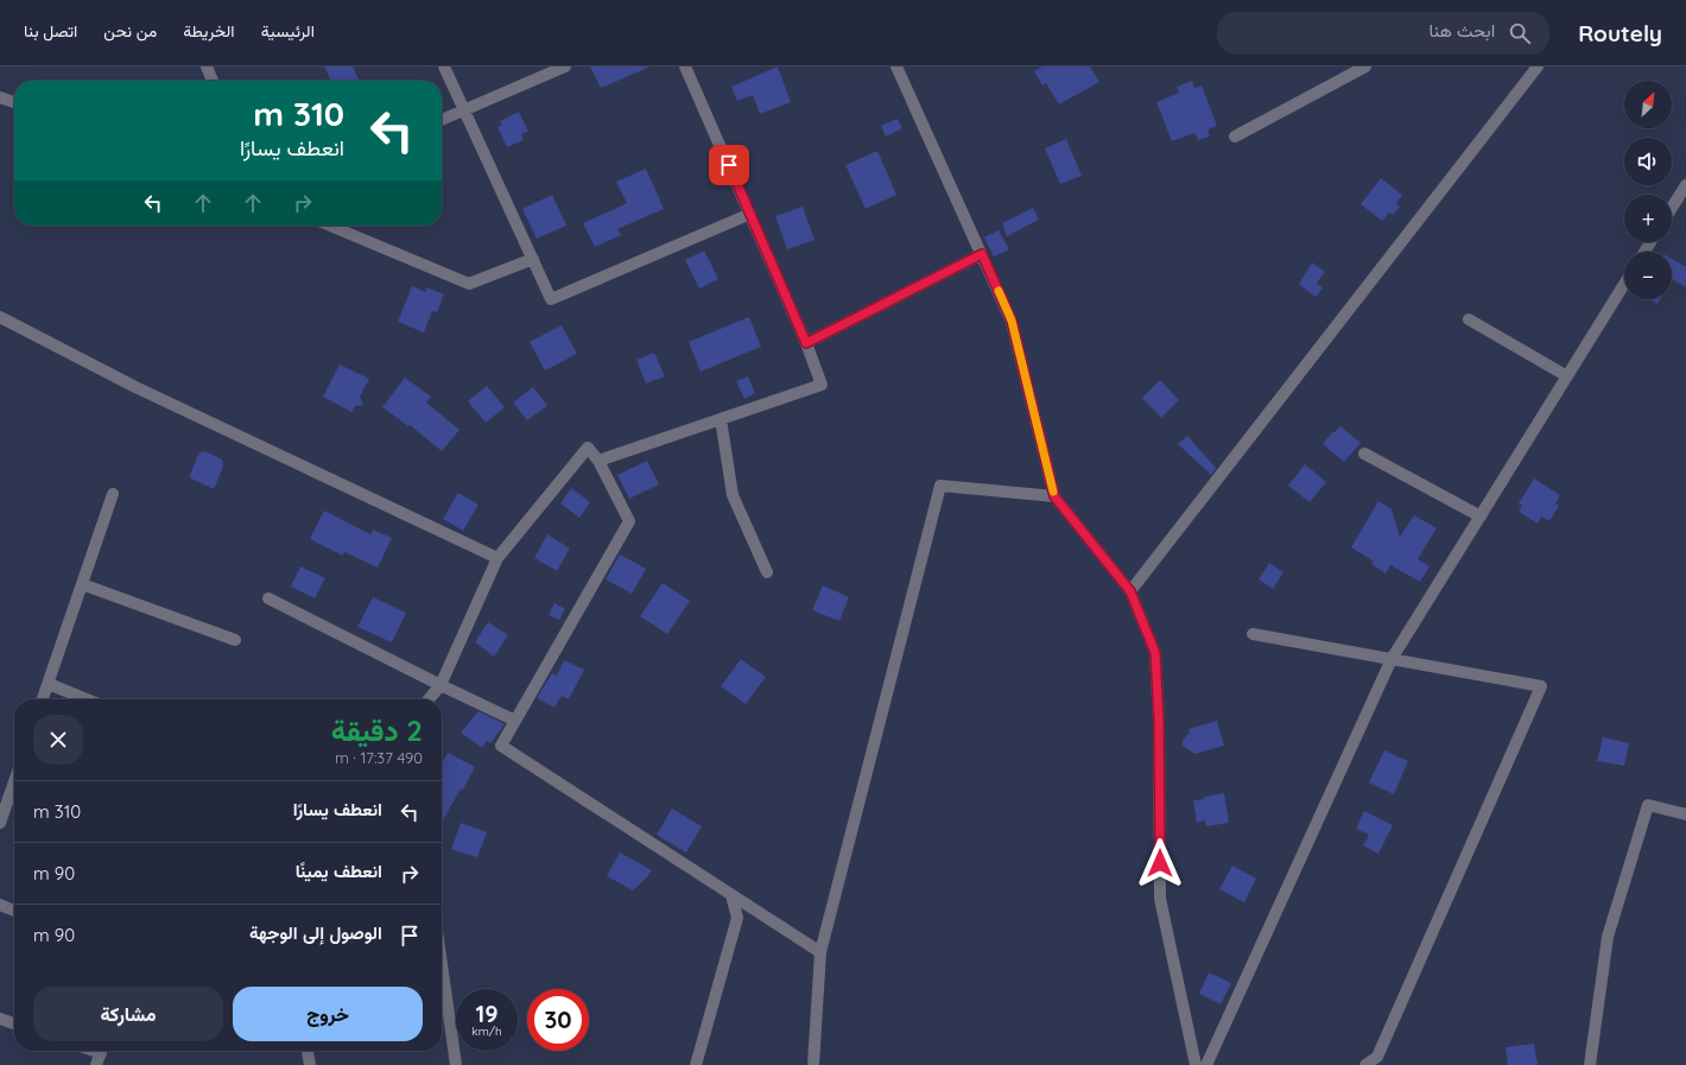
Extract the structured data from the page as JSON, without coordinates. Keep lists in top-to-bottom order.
{
  "north": "top right",
  "page": {
    "header": "Routely",
    "search": "ابحث هنا",
    "nav": [
      "الرئيسية",
      "الخريطة",
      "من نحن",
      "اتصل بنا"
    ],
    "map_buttons": ["+", "−"],
    "turn": ["310 m", "انعطف يسارًا"],
    "heading": ["2 دقيقة", "490 m · 17:37"],
    "list": [
      {
        "name": "انعطف يسارًا",
        "value": "310 m"
      },
      {
        "name": "انعطف يمينًا",
        "value": "90 m"
      },
      {
        "name": "الوصول إلى الوجهة",
        "value": "90 m"
      }
    ],
    "buttons": ["خروج", "مشاركة"],
    "speed": "19 km/h",
    "limit": "30"
  }
}
